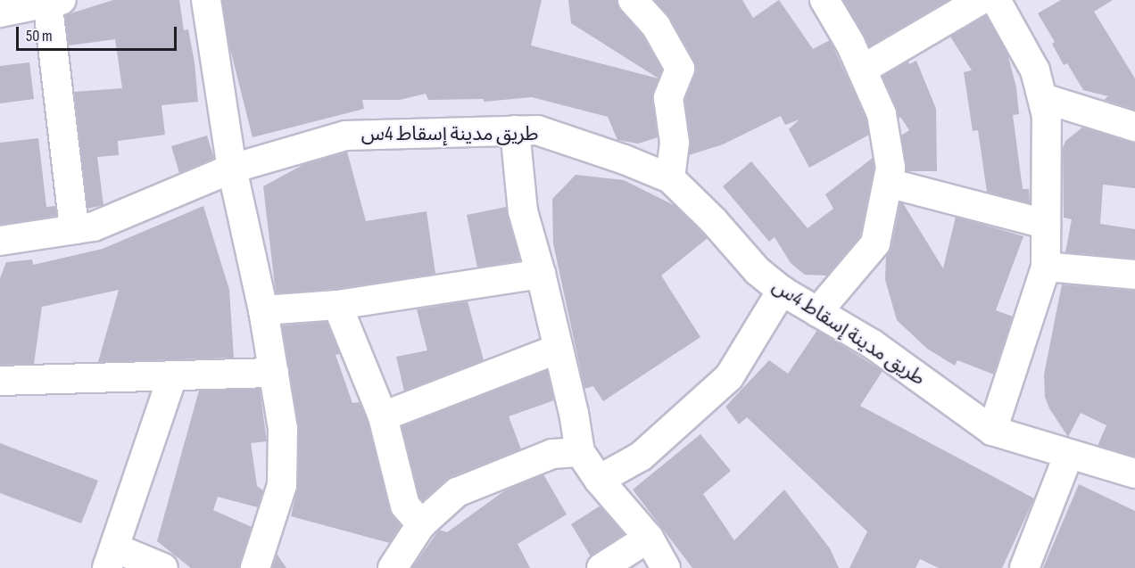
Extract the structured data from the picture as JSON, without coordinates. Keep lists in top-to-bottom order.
{
  "streets": {
    "street": ["طريق مدينة إسقاط 4س"]
  },
  "scale_bar": "50 m"
}
